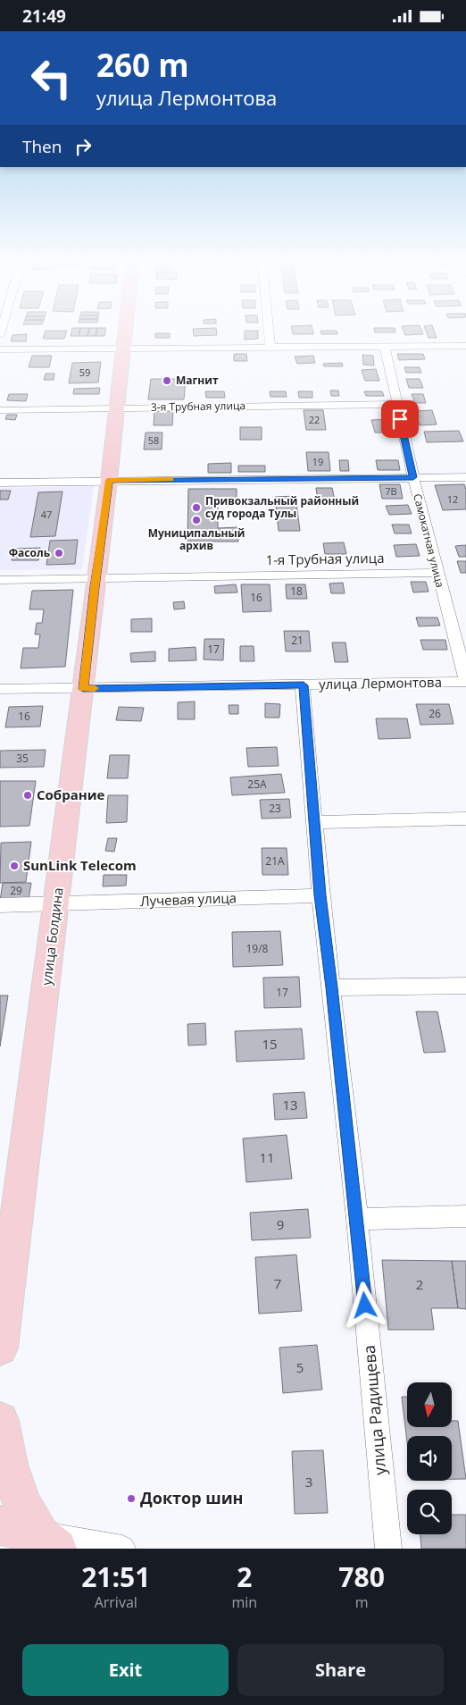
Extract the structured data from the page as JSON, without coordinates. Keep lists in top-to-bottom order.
{
  "streets": {
    "main road": ["улица Болдина"],
    "street": [
      "3-я Трубная улица",
      "Самокатная улица",
      "1-я Трубная улица",
      "улица Лермонтова",
      "Лучевая улица",
      "улица Радищева"
    ]
  },
  "crossings": [
    ["3-я Трубная улица", "Самокатная улица"],
    ["3-я Трубная улица", "улица Болдина"],
    ["Самокатная улица", "1-я Трубная улица"],
    ["Самокатная улица", "улица Лермонтова"],
    ["1-я Трубная улица", "улица Болдина"],
    ["улица Лермонтова", "улица Болдина"],
    ["улица Лермонтова", "улица Радищева"],
    ["Лучевая улица", "улица Болдина"],
    ["Лучевая улица", "улица Радищева"]
  ],
  "places": [
    "Магнит",
    "Привокзальный районный суд города Тулы",
    "Муниципальный архив",
    "Фасоль",
    "Собрание",
    "SunLink Telecom",
    "Доктор шин"
  ],
  "house_numbers": [
    "59",
    "22",
    "58",
    "19",
    "7В",
    "12",
    "47",
    "18",
    "16",
    "21",
    "17",
    "26",
    "16",
    "35",
    "25А",
    "23",
    "21А",
    "29",
    "19/8",
    "17",
    "15",
    "13",
    "11",
    "9",
    "7",
    "2",
    "5",
    "3"
  ],
  "north": "bottom",
  "page": {
    "status": "21:49",
    "turn": ["260 m", "улица Лермонтова"],
    "then": "Then",
    "eta": [
      "21:51",
      "Arrival",
      "2",
      "min",
      "780",
      "m"
    ],
    "buttons": ["Exit", "Share"]
  }
}
